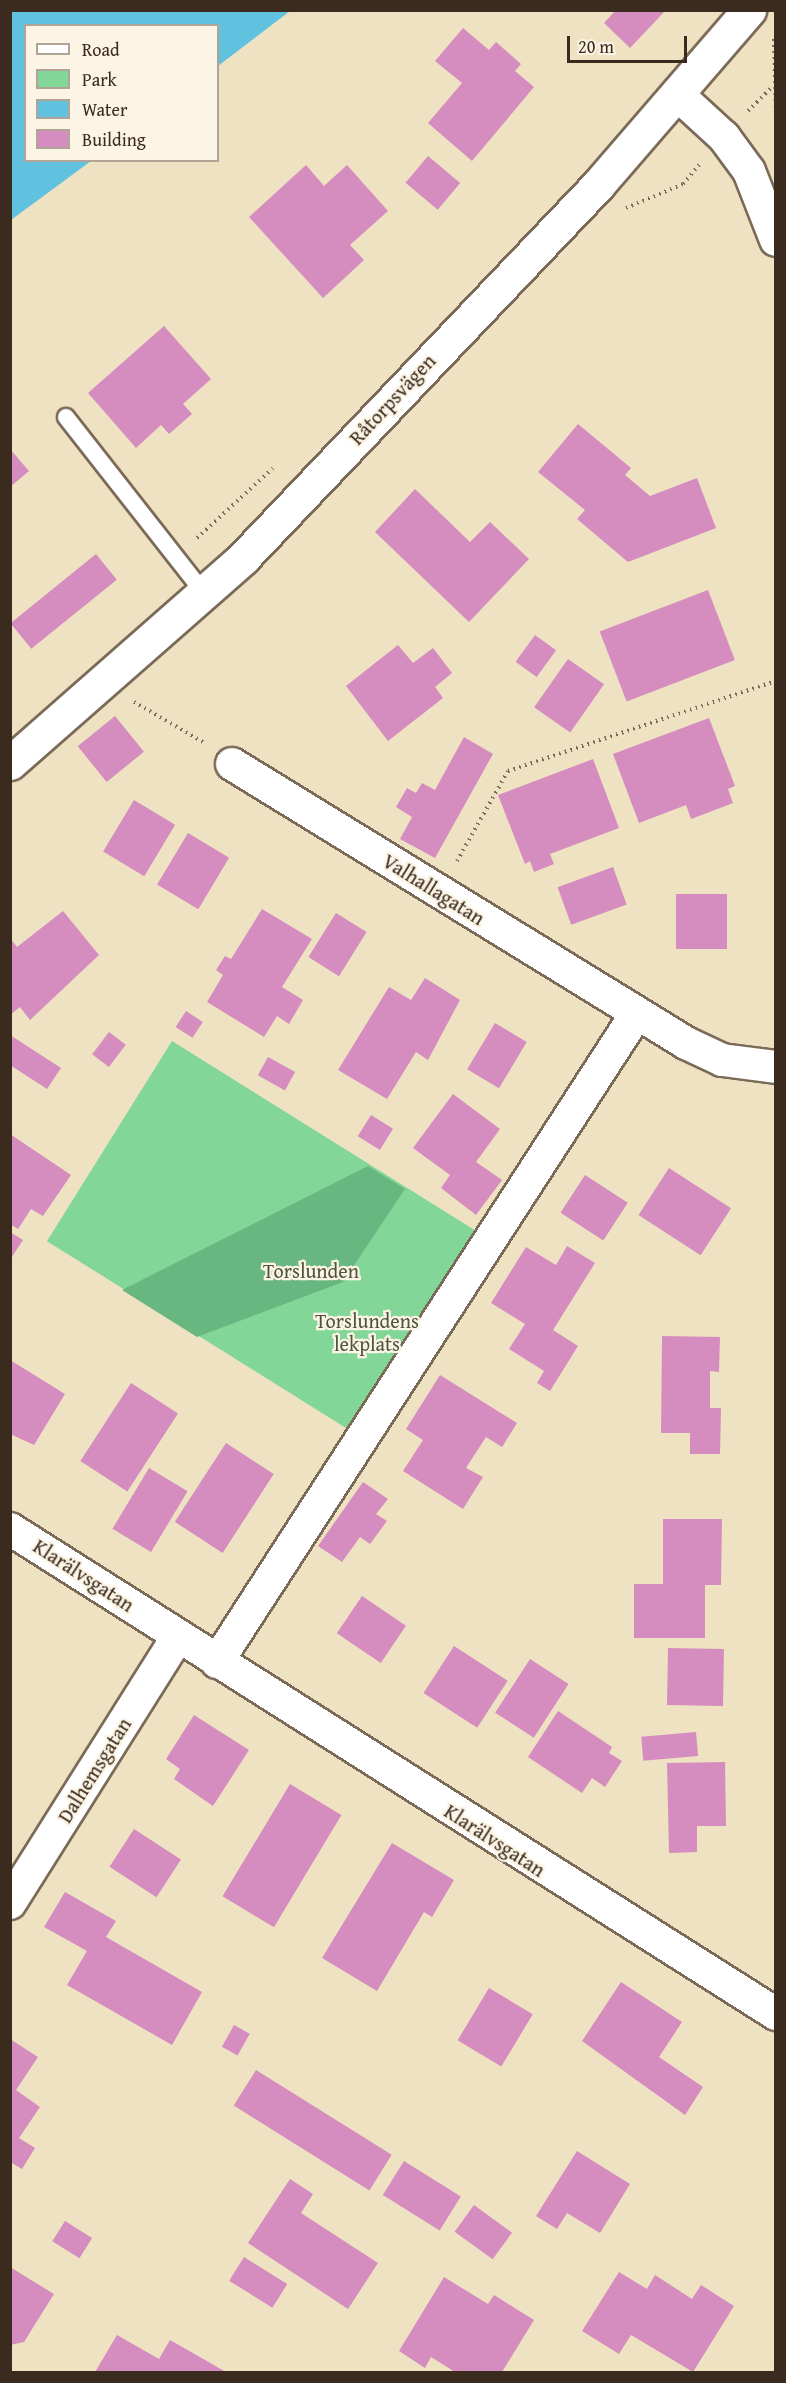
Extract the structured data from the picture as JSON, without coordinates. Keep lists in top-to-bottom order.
{
  "streets": {
    "street": [
      "Råtorpsvägen",
      "Valhallagatan",
      "Klarälvsgatan",
      "Dalhemsgatan"
    ]
  },
  "crossings": [
    ["Klarälvsgatan", "Dalhemsgatan"]
  ],
  "parks": ["Torslunden", "Torslundens lekplats"],
  "legend": [
    "Road",
    "Park",
    "Water",
    "Building"
  ],
  "scale_bar": "20 m"
}
